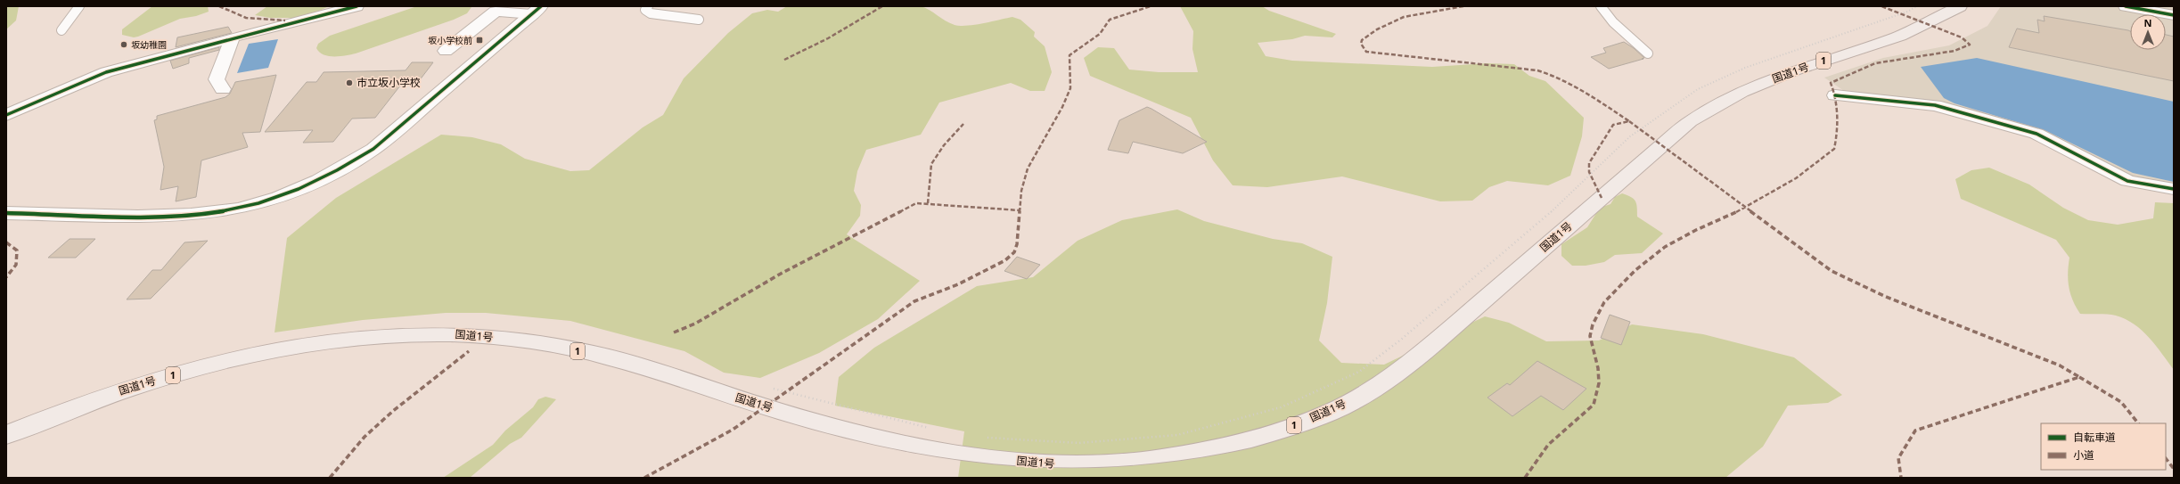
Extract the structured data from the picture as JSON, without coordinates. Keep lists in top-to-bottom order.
{
  "streets": {
    "highway": ["1", "国道1号"]
  },
  "places": {
    "transit": ["坂小学校前"],
    "other": ["坂幼稚園", "市立坂小学校"]
  },
  "legend": ["自転車道", "小道"],
  "north": "top"
}
